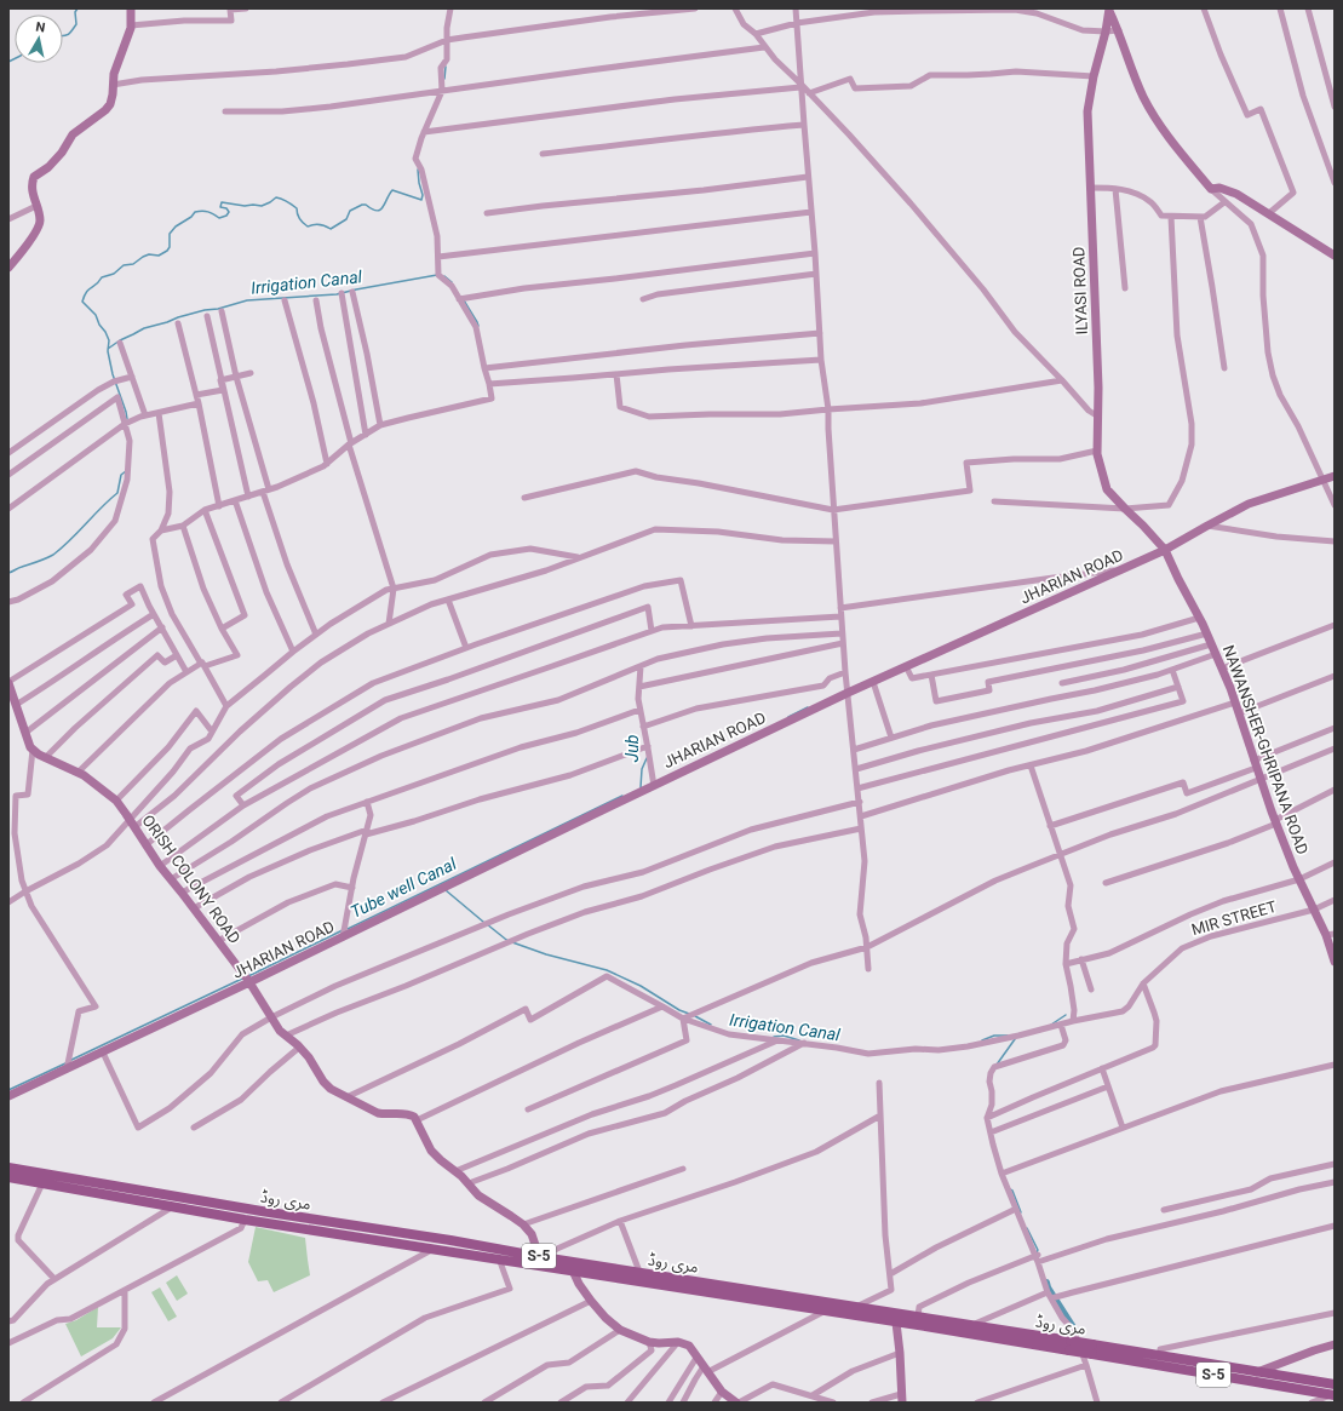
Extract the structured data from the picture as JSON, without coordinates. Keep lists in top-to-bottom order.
{
  "streets": {
    "main road": [
      "ILYASI ROAD",
      "JHARIAN ROAD",
      "NAWANSHER-GHRIPANA ROAD",
      "ORISH COLONY ROAD",
      "مری روڈ",
      "S-5"
    ],
    "street": ["MIR STREET"]
  },
  "crossings": [
    ["ILYASI ROAD", "JHARIAN ROAD"],
    ["ILYASI ROAD", "NAWANSHER-GHRIPANA ROAD"],
    ["JHARIAN ROAD", "NAWANSHER-GHRIPANA ROAD"],
    ["JHARIAN ROAD", "ORISH COLONY ROAD"],
    ["NAWANSHER-GHRIPANA ROAD", "MIR STREET"],
    ["ORISH COLONY ROAD", "MIR STREET"]
  ],
  "water": ["Irrigation Canal", "Jub", "Tube well Canal"],
  "north": "top"
}
